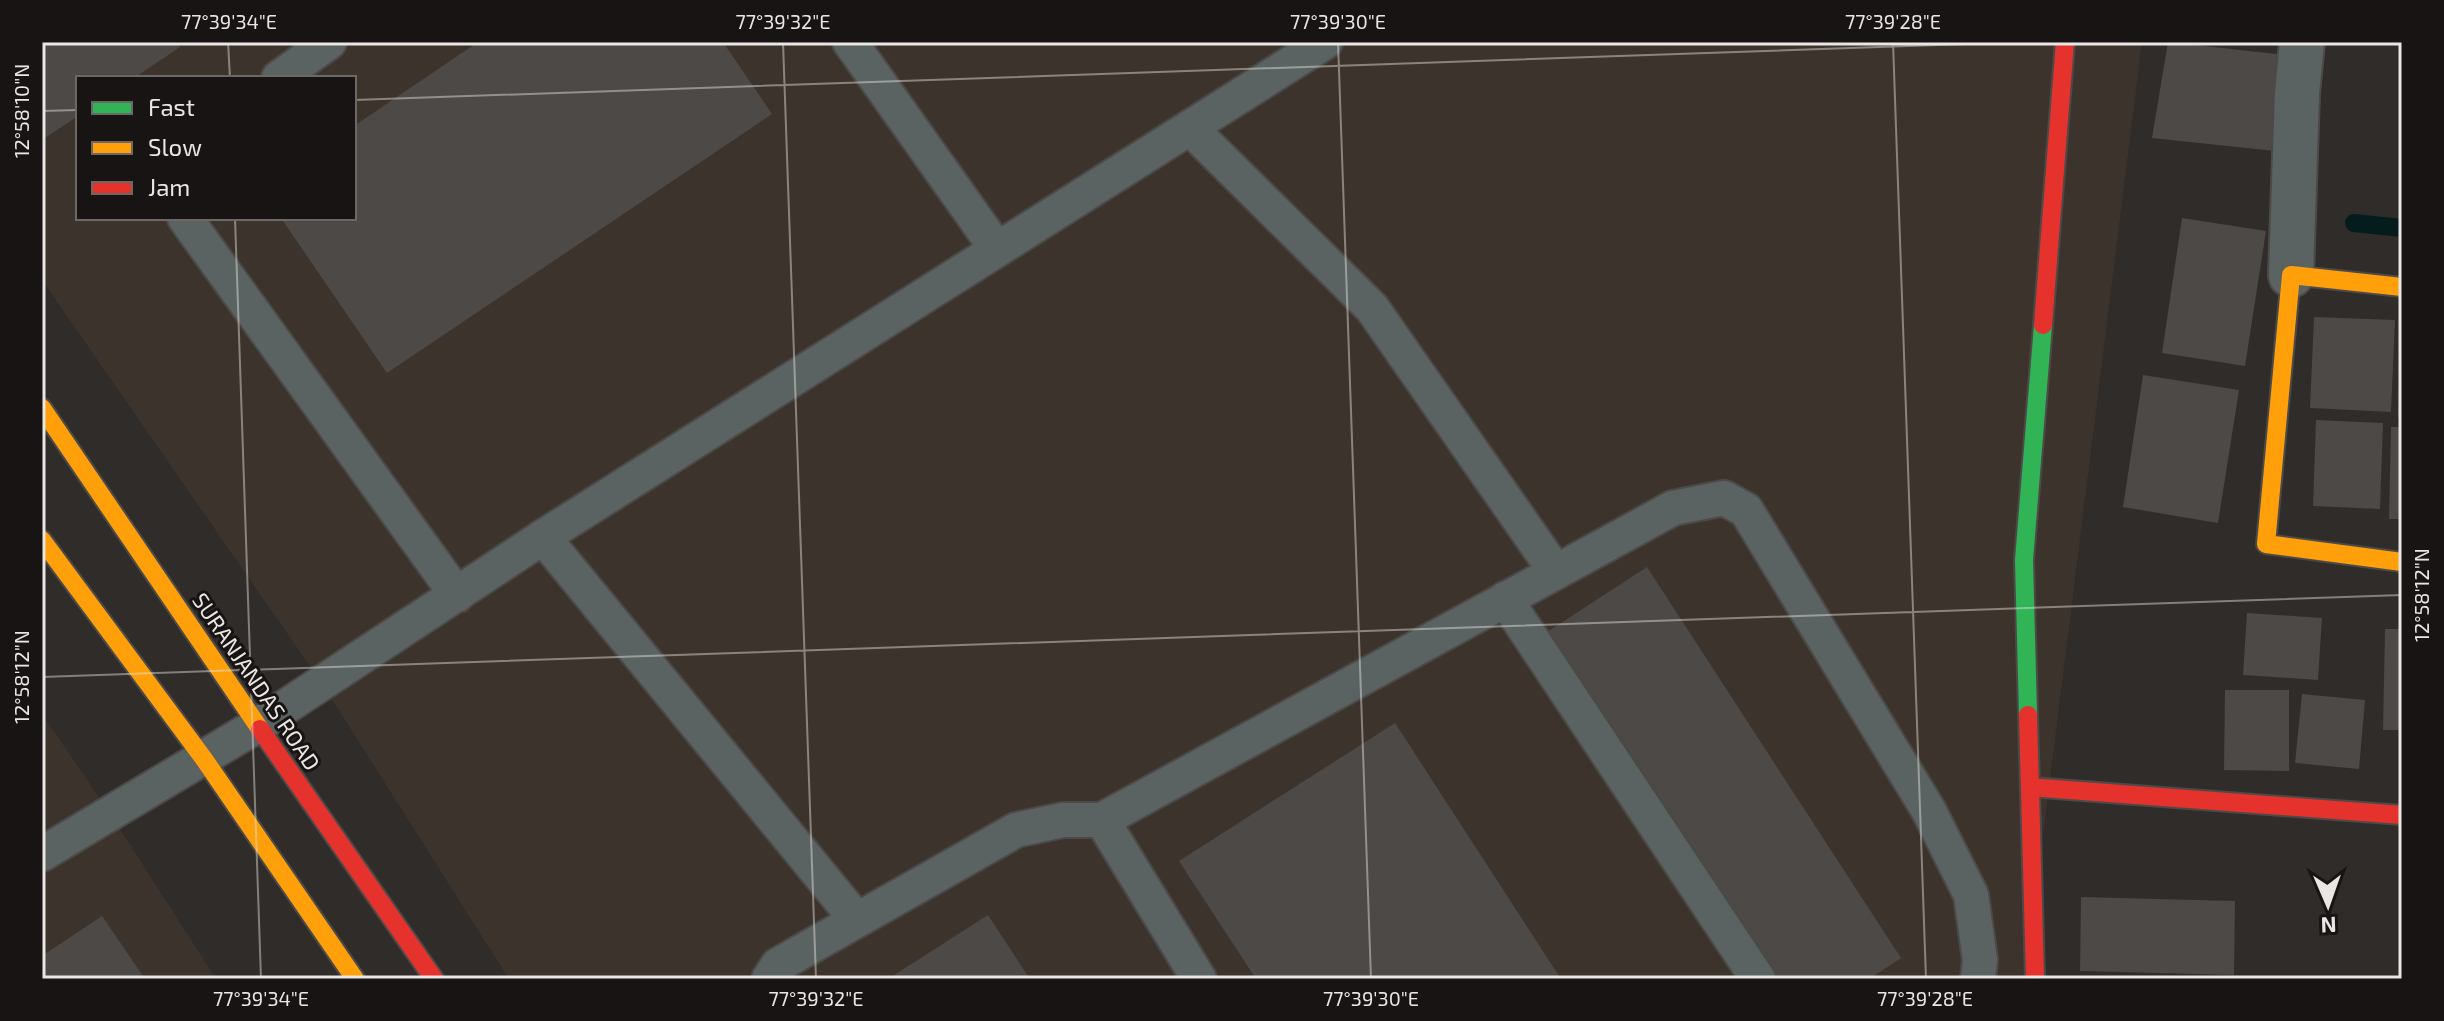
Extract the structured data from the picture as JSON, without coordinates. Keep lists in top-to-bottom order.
{
  "streets": {
    "street": ["SURANJANDAS ROAD"]
  },
  "legend": ["Fast", "Slow", "Jam"],
  "north": "bottom",
  "coordinates": [
    "77°39'34\"E",
    "77°39'32\"E",
    "77°39'30\"E",
    "77°39'28\"E",
    "12°58'10\"N",
    "12°58'12\"N"
  ]
}
